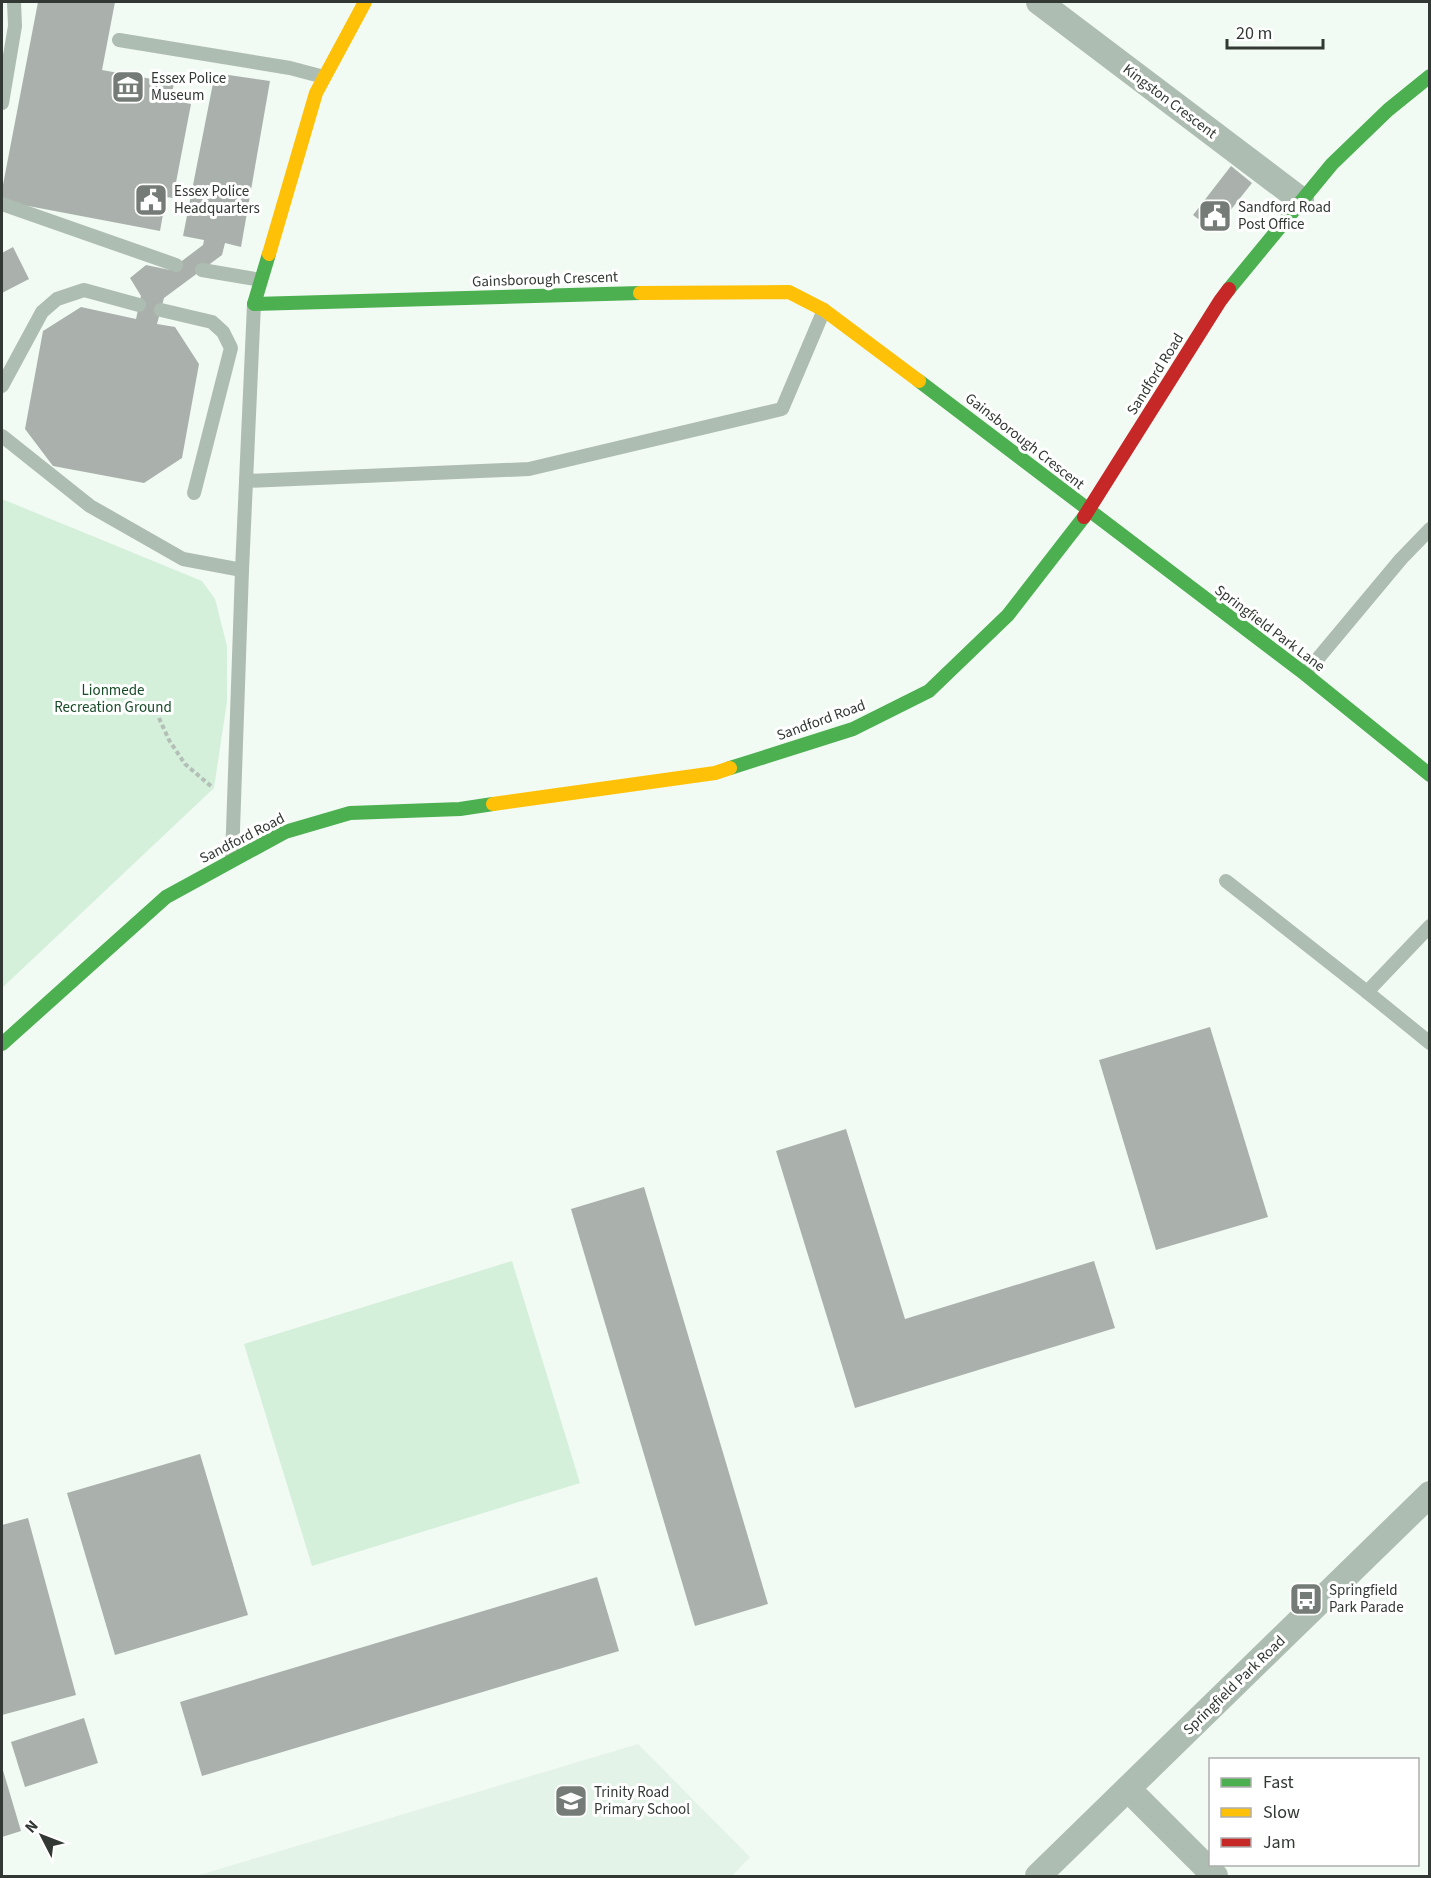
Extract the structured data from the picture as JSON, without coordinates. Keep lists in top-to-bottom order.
{
  "streets": {
    "street": [
      "Kingston Crescent",
      "Gainsborough Crescent",
      "Sandford Road",
      "Springfield Park Lane",
      "Springfield Park Road"
    ]
  },
  "crossings": [
    ["Kingston Crescent", "Sandford Road"],
    ["Gainsborough Crescent", "Sandford Road"],
    ["Gainsborough Crescent", "Springfield Park Lane"],
    ["Sandford Road", "Springfield Park Lane"]
  ],
  "parks": ["Lionmede Recreation Ground"],
  "places": {
    "museum": ["Essex Police Museum"],
    "public building": ["Essex Police Headquarters", "Sandford Road Post Office"],
    "bus stop": ["Springfield Park Parade"],
    "school or university": ["Trinity Road Primary School"]
  },
  "legend": ["Fast", "Slow", "Jam"],
  "scale_bar": "20 m",
  "north": "top left"
}
